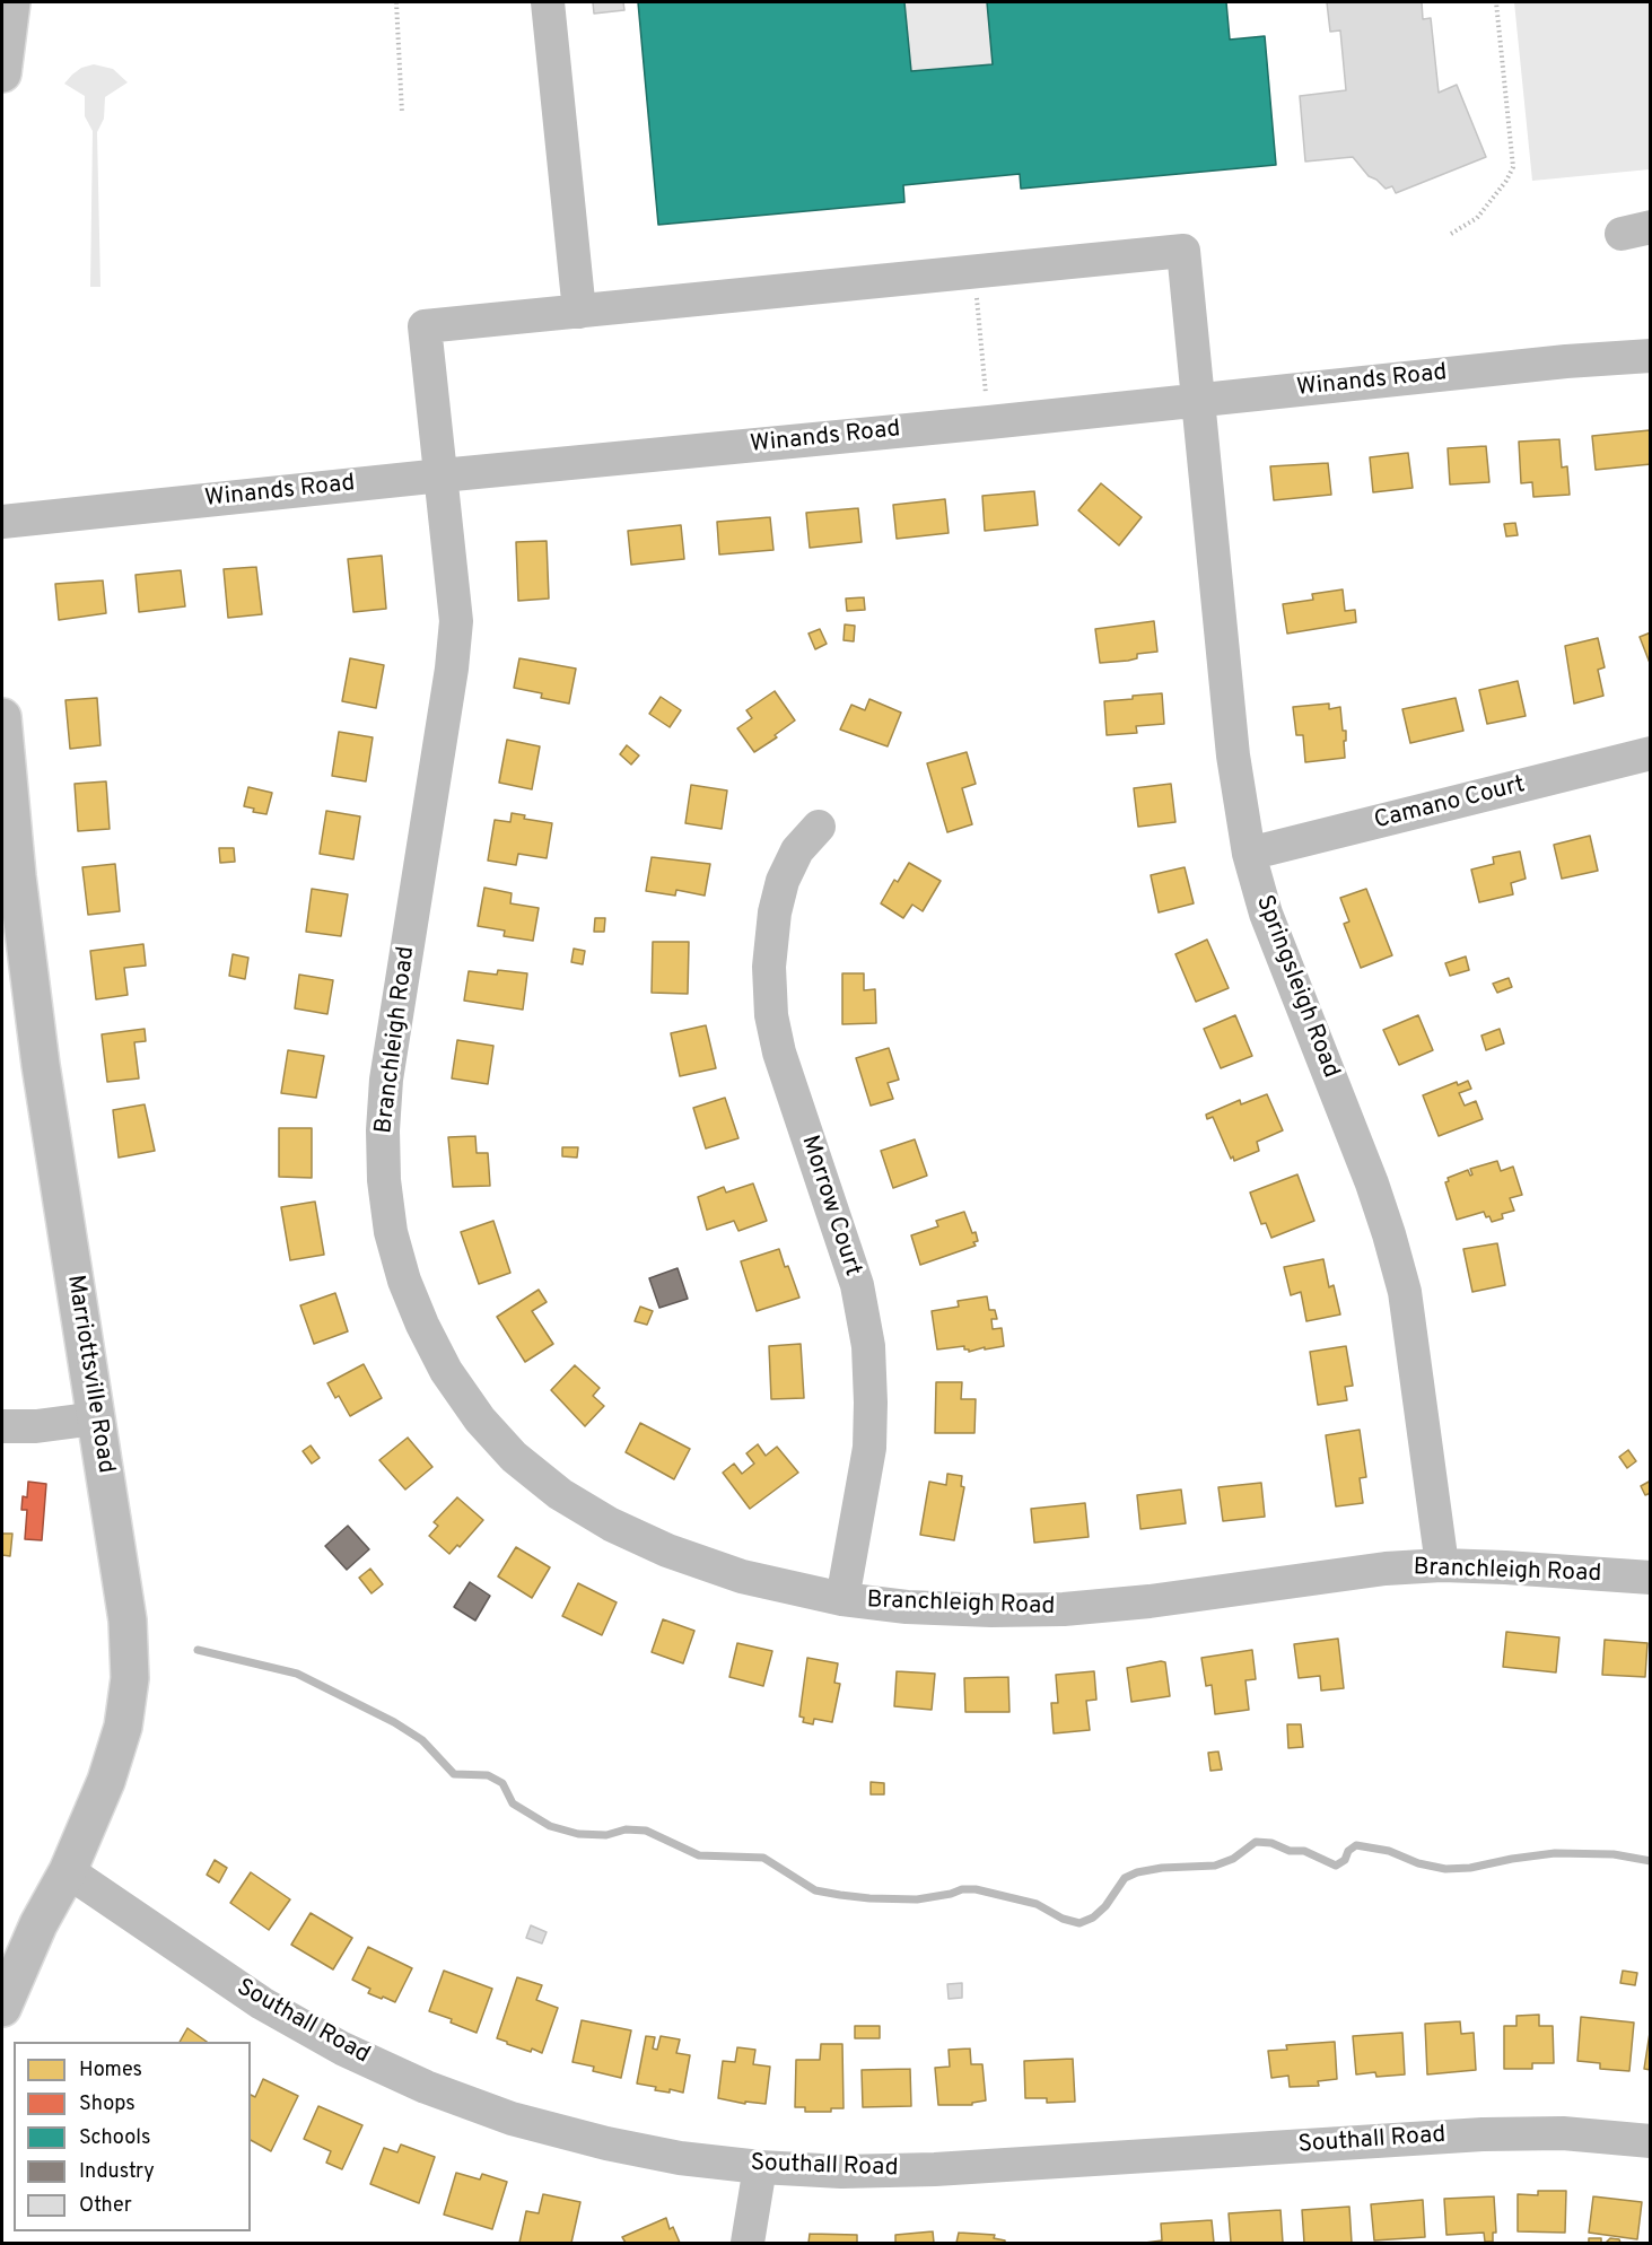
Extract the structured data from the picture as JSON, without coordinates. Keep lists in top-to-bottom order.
{
  "streets": {
    "main road": ["Marriottsville Road"],
    "street": [
      "Winands Road",
      "Camano Court",
      "Springsleigh Road",
      "Branchleigh Road",
      "Morrow Court",
      "Southall Road"
    ]
  },
  "crossings": [
    ["Winands Road", "Springsleigh Road"],
    ["Winands Road", "Branchleigh Road"],
    ["Camano Court", "Springsleigh Road"],
    ["Springsleigh Road", "Branchleigh Road"],
    ["Branchleigh Road", "Morrow Court"],
    ["Marriottsville Road", "Southall Road"]
  ],
  "legend": [
    "Homes",
    "Shops",
    "Schools",
    "Industry",
    "Other"
  ]
}
